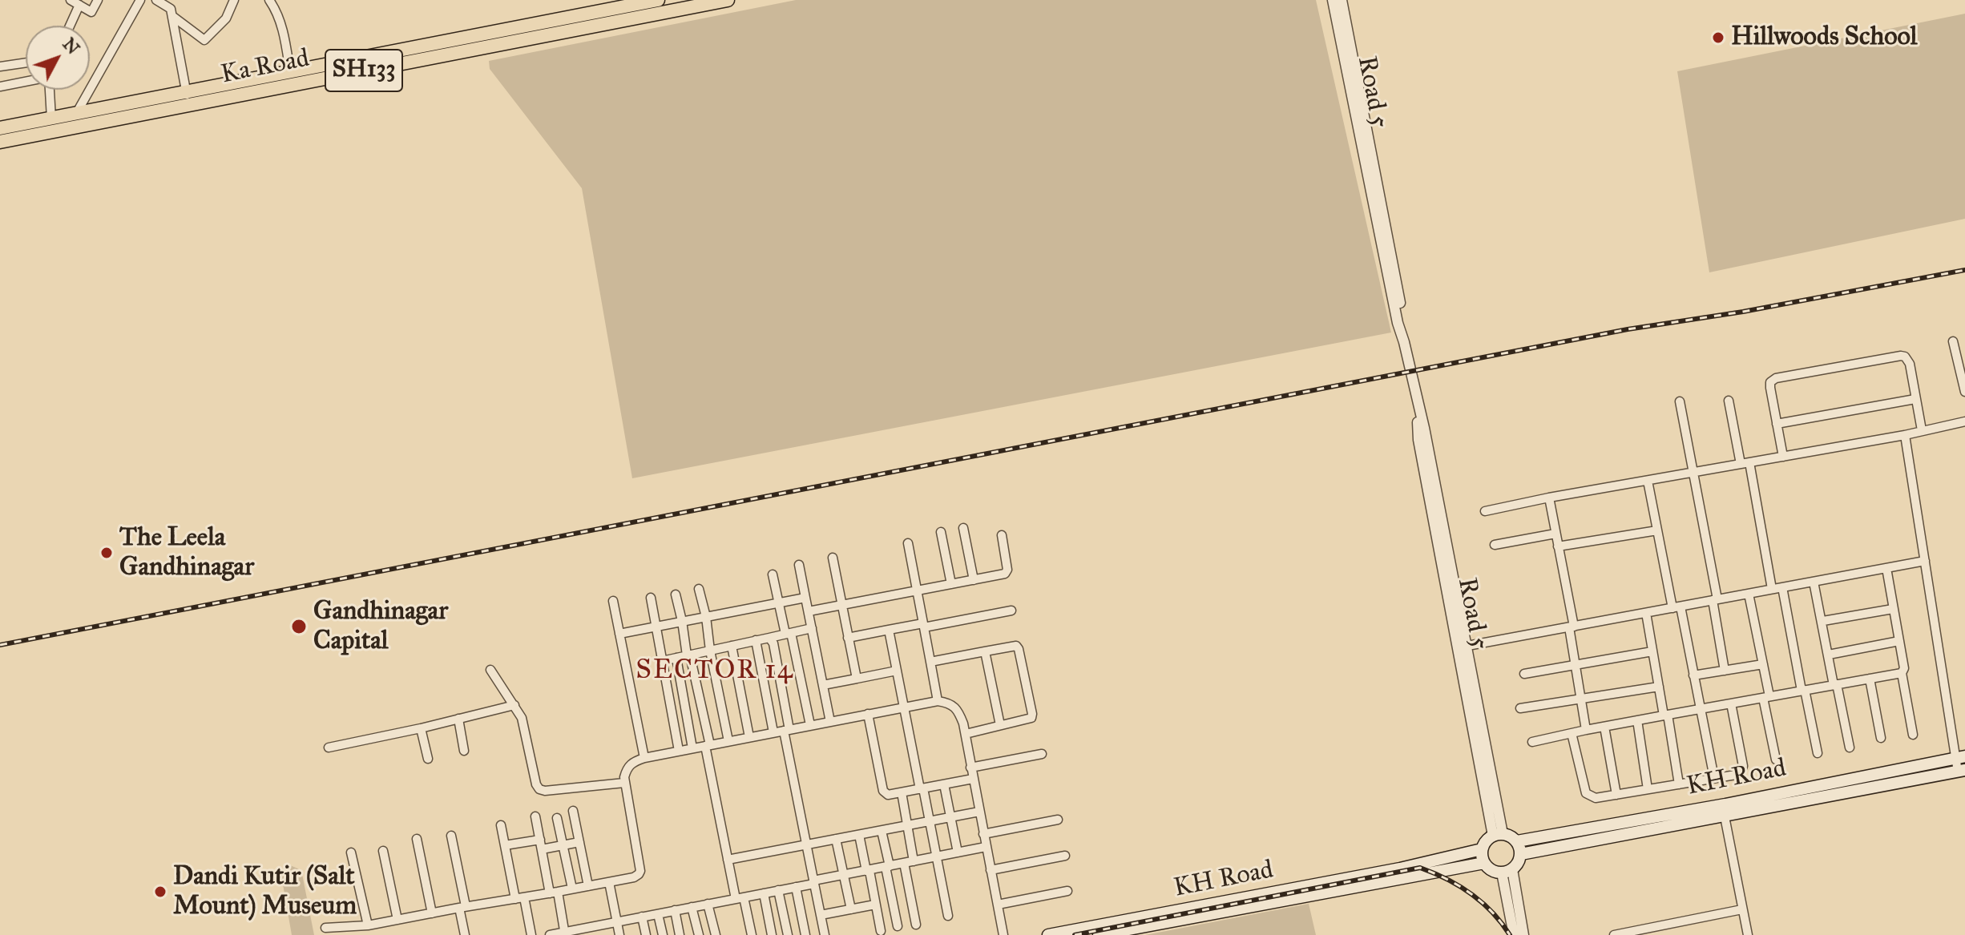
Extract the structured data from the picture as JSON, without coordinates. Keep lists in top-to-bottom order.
{
  "streets": {
    "main road": ["Ka Road", "SH133", "KH Road"],
    "street": ["Road 5"]
  },
  "crossings": [
    ["Road 5", "KH Road"]
  ],
  "districts": ["SECTOR 14"],
  "places": [
    "Hillwoods School",
    "The Leela Gandhinagar",
    "Gandhinagar Capital",
    "Dandi Kutir (Salt Mount) Museum"
  ],
  "north": "top right"
}
